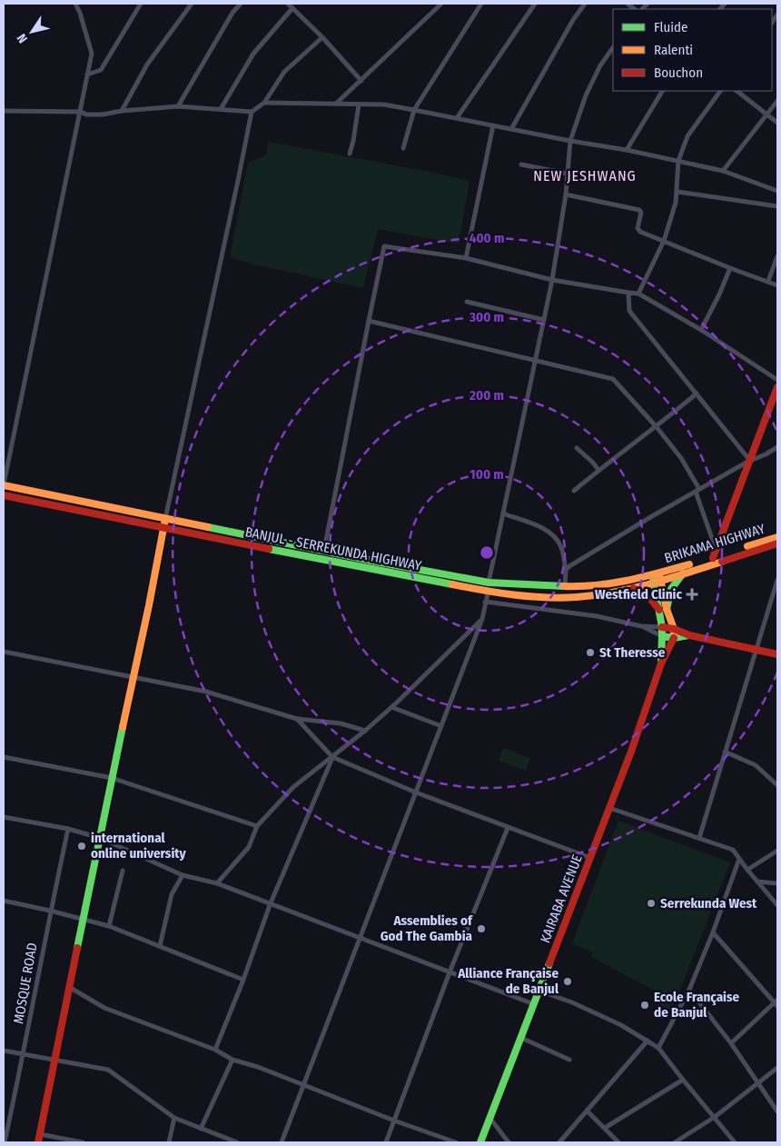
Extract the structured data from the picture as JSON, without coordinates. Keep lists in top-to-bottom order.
{
  "streets": {
    "main road": ["BRIKAMA HIGHWAY", "BANJUL - SERREKUNDA HIGHWAY", "KAIRABA AVENUE"],
    "street": ["MOSQUE ROAD"]
  },
  "crossings": [
    ["BRIKAMA HIGHWAY", "BANJUL - SERREKUNDA HIGHWAY"],
    ["BRIKAMA HIGHWAY", "KAIRABA AVENUE"],
    ["BANJUL - SERREKUNDA HIGHWAY", "KAIRABA AVENUE"]
  ],
  "districts": ["NEW JESHWANG"],
  "places": {
    "health": ["Westfield Clinic"],
    "other": [
      "St Theresse",
      "international online university",
      "Serrekunda West",
      "Assemblies of God The Gambia",
      "Alliance Française de Banjul",
      "Ecole Française de Banjul"
    ]
  },
  "legend": ["Fluide", "Ralenti", "Bouchon"],
  "north": "bottom left",
  "rings": [
    "400 m",
    "300 m",
    "200 m",
    "100 m"
  ]
}
